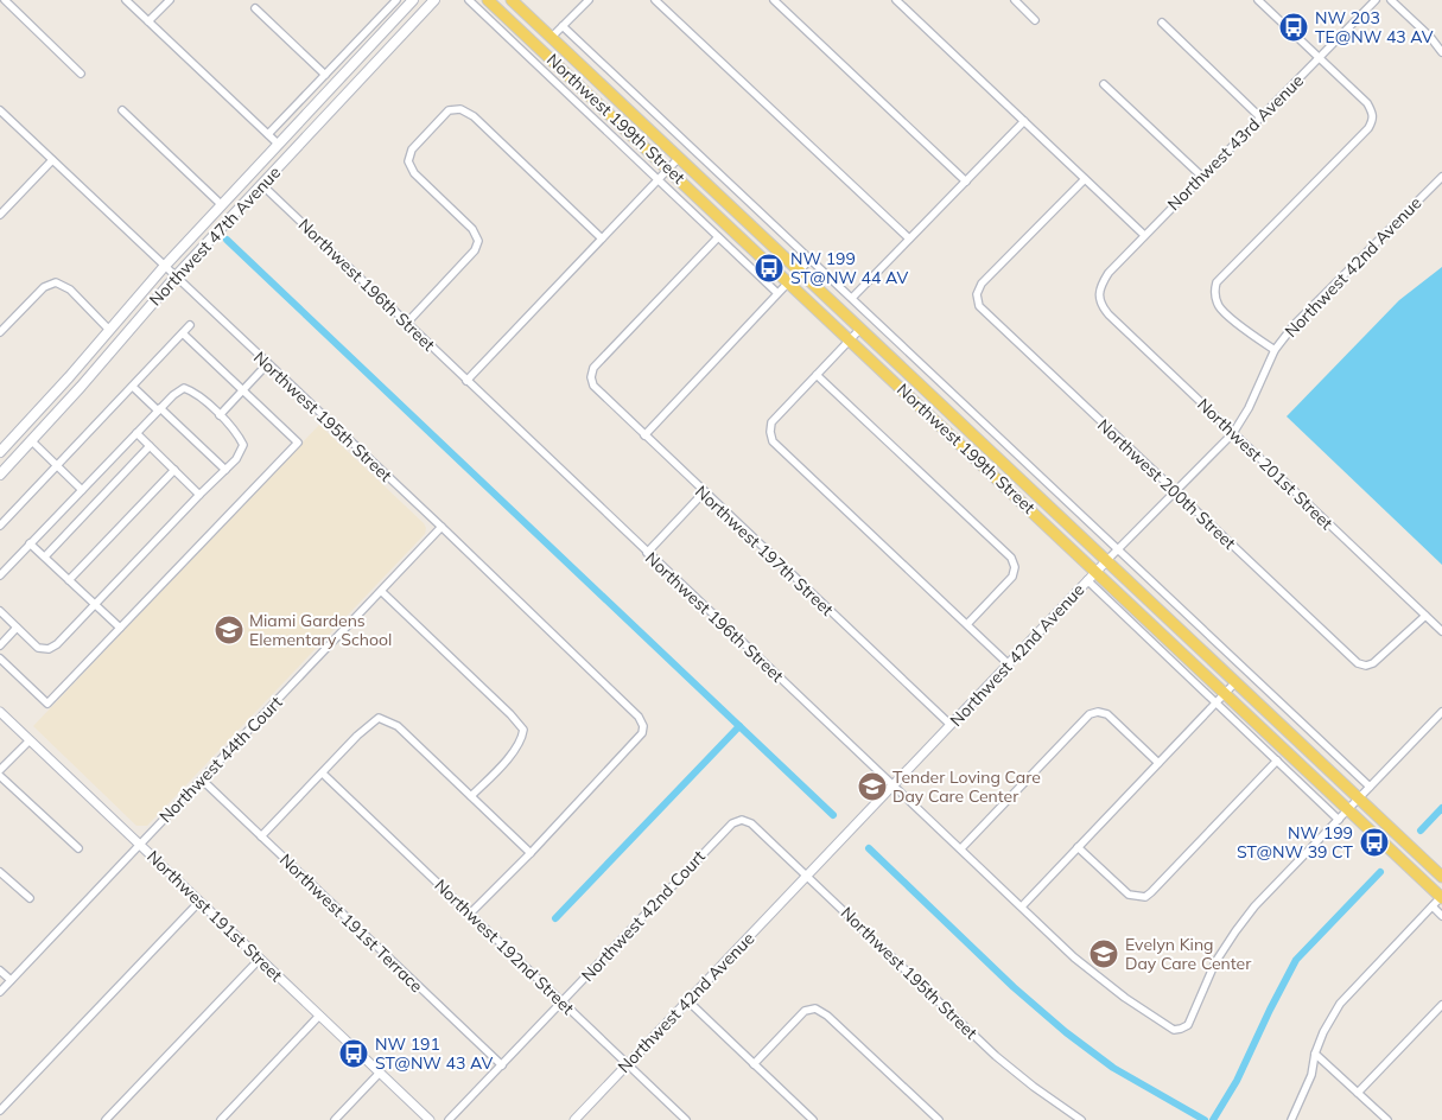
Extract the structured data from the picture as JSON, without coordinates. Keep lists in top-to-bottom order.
{
  "streets": {
    "main road": ["Northwest 199th Street", "Northwest 47th Avenue"],
    "street": [
      "Northwest 43rd Avenue",
      "Northwest 42nd Avenue",
      "Northwest 196th Street",
      "Northwest 195th Street",
      "Northwest 201st Street",
      "Northwest 200th Street",
      "Northwest 197th Street",
      "Northwest 44th Court",
      "Northwest 191st Street",
      "Northwest 42nd Court",
      "Northwest 191st Terrace",
      "Northwest 192nd Street"
    ]
  },
  "crossings": [
    ["Northwest 199th Street", "Northwest 42nd Avenue"],
    ["Northwest 43rd Avenue", "Northwest 201st Street"],
    ["Northwest 47th Avenue", "Northwest 196th Street"],
    ["Northwest 47th Avenue", "Northwest 195th Street"],
    ["Northwest 42nd Avenue", "Northwest 196th Street"],
    ["Northwest 42nd Avenue", "Northwest 195th Street"],
    ["Northwest 42nd Avenue", "Northwest 201st Street"],
    ["Northwest 42nd Avenue", "Northwest 200th Street"],
    ["Northwest 42nd Avenue", "Northwest 197th Street"],
    ["Northwest 42nd Avenue", "Northwest 192nd Street"],
    ["Northwest 195th Street", "Northwest 44th Court"],
    ["Northwest 195th Street", "Northwest 42nd Court"],
    ["Northwest 201st Street", "Northwest 200th Street"],
    ["Northwest 44th Court", "Northwest 191st Street"],
    ["Northwest 44th Court", "Northwest 191st Terrace"],
    ["Northwest 42nd Court", "Northwest 191st Terrace"],
    ["Northwest 42nd Court", "Northwest 192nd Street"]
  ],
  "places": {
    "bus stop": [
      "NW 203 TE@NW 43 AV",
      "NW 199 ST@NW 44 AV",
      "NW 199 ST@NW 39 CT",
      "NW 191 ST@NW 43 AV"
    ],
    "school or university": ["Miami Gardens Elementary School", "Tender Loving Care Day Care Center", "Evelyn King Day Care Center"]
  }
}
